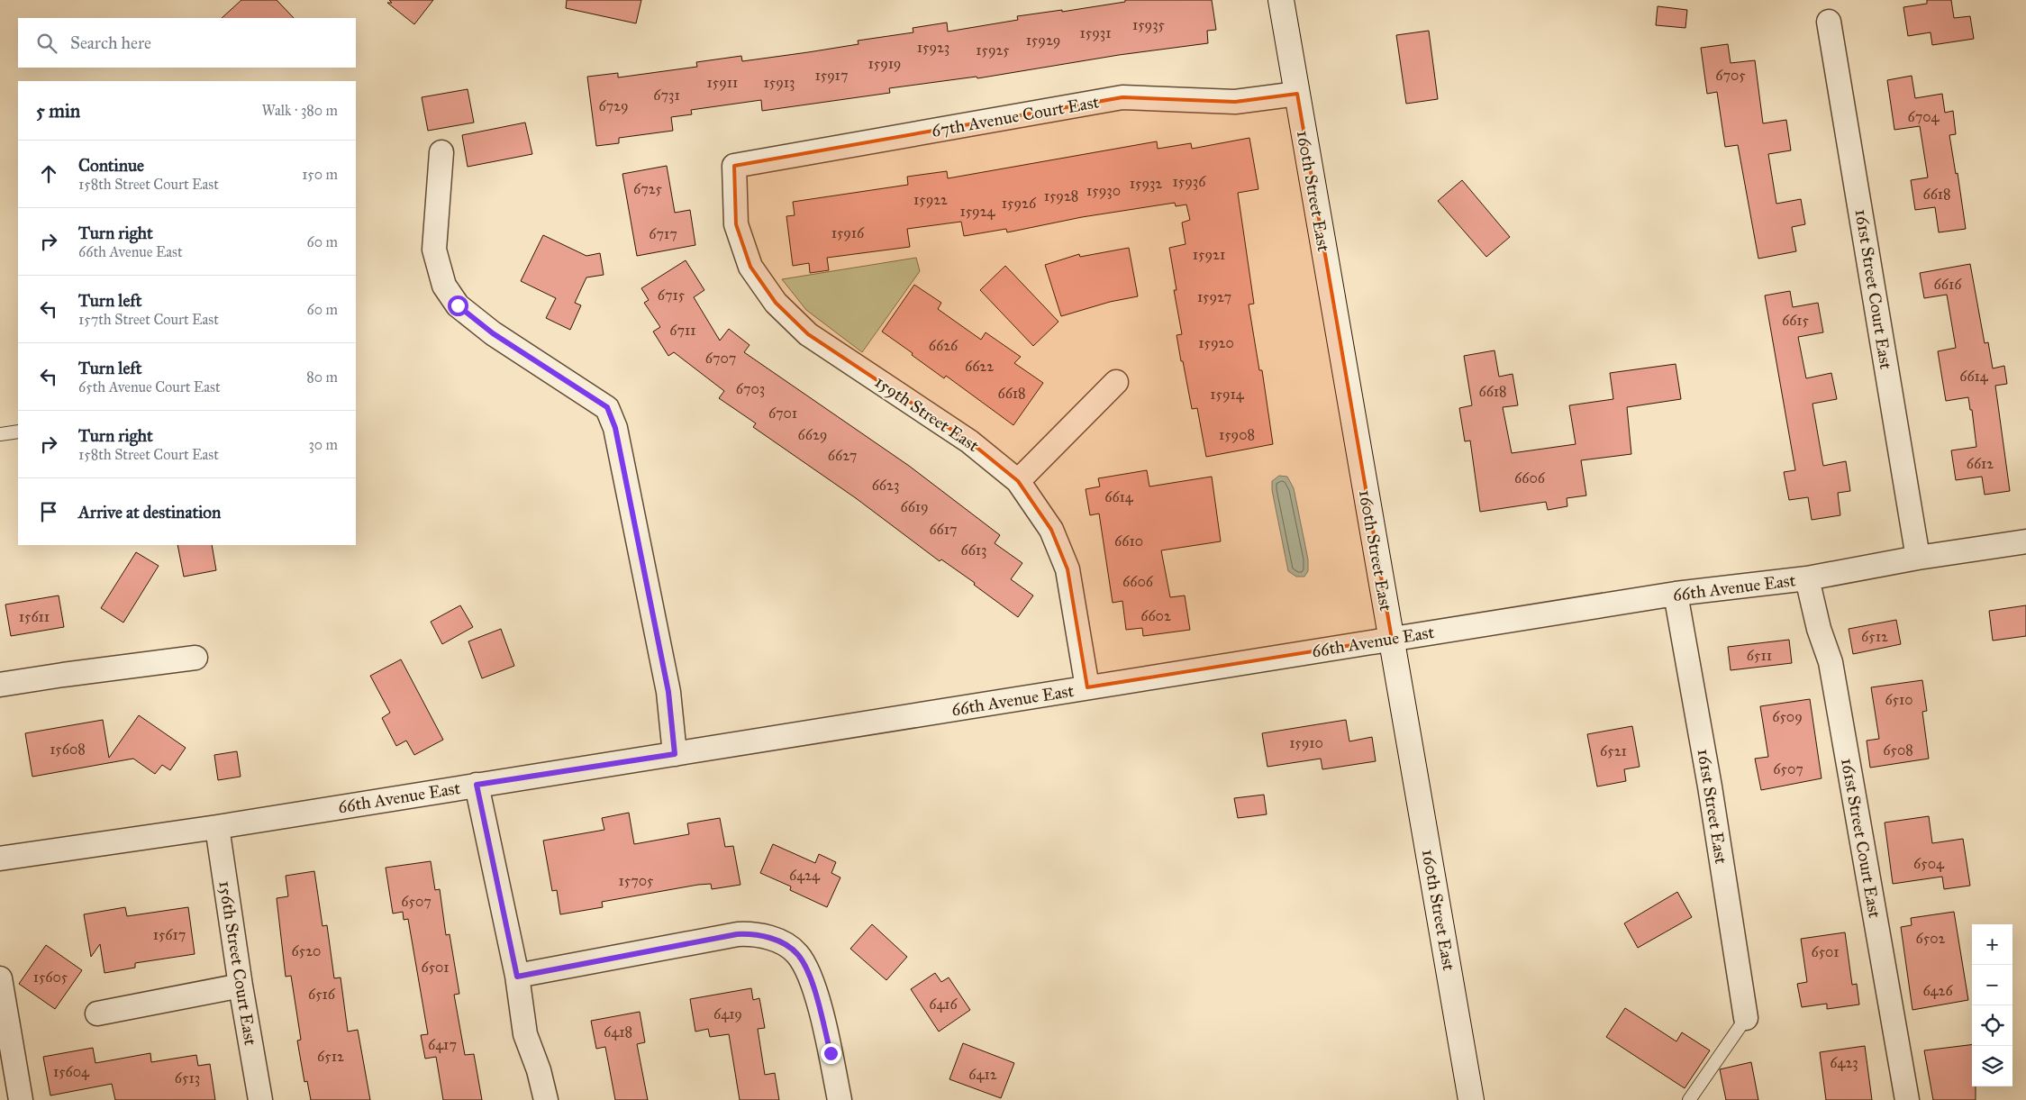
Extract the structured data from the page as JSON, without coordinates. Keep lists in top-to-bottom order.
{
  "streets": {
    "main road": ["160th Street East"],
    "street": [
      "67th Avenue Court East",
      "161st Street Court East",
      "159th Street East",
      "66th Avenue East",
      "161st Street East",
      "156th Street Court East"
    ]
  },
  "crossings": [
    ["67th Avenue Court East", "160th Street East"],
    ["67th Avenue Court East", "159th Street East"],
    ["160th Street East", "66th Avenue East"],
    ["161st Street Court East", "66th Avenue East"],
    ["159th Street East", "66th Avenue East"],
    ["66th Avenue East", "161st Street East"],
    ["66th Avenue East", "156th Street Court East"]
  ],
  "house_numbers": [
    "15935",
    "15931",
    "15929",
    "15923",
    "15925",
    "15919",
    "15917",
    "6705",
    "15911",
    "15913",
    "6731",
    "6729",
    "6704",
    "15936",
    "15932",
    "6725",
    "15930",
    "6618",
    "15928",
    "15922",
    "15926",
    "15924",
    "15916",
    "6717",
    "15921",
    "6616",
    "6715",
    "15927",
    "6615",
    "6711",
    "15920",
    "6626",
    "6707",
    "6622",
    "6614",
    "6703",
    "6618",
    "6618",
    "15914",
    "6701",
    "6629",
    "15908",
    "6627",
    "6612",
    "6606",
    "6623",
    "6614",
    "6619",
    "6617",
    "6610",
    "6613",
    "6606",
    "6602",
    "15611",
    "6512",
    "6511",
    "6510",
    "6509",
    "15910",
    "15608",
    "6508",
    "6521",
    "6507",
    "6504",
    "6424",
    "15705",
    "6507",
    "15617",
    "6502",
    "6520",
    "6501",
    "6501",
    "15605",
    "6426",
    "6516",
    "6416",
    "6419",
    "6418",
    "6417",
    "6512",
    "6423",
    "15604",
    "6412",
    "6513"
  ],
  "page": {
    "search": "Search here",
    "heading": ["5 min", "Walk · 380 m"],
    "list": [
      ["Continue", "158th Street Court East", "150 m"],
      ["Turn right", "66th Avenue East", "60 m"],
      ["Turn left", "157th Street Court East", "60 m"],
      ["Turn left", "65th Avenue Court East", "80 m"],
      ["Turn right", "158th Street Court East", "30 m"],
      "Arrive at destination"
    ],
    "map_buttons": ["+", "−"]
  }
}
